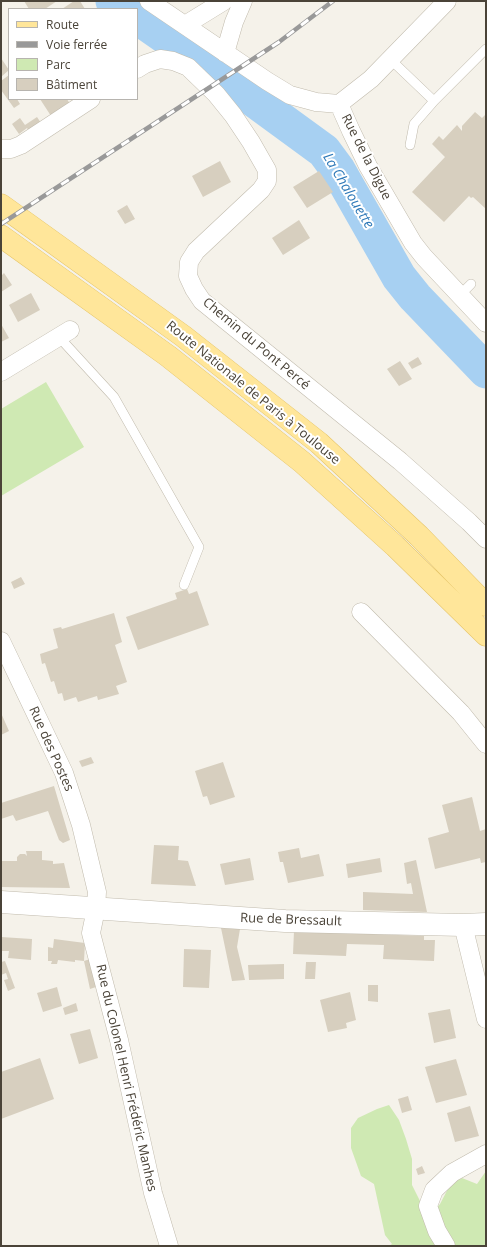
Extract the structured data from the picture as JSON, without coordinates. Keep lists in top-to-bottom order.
{
  "streets": {
    "main road": ["Route Nationale de Paris à Toulouse"],
    "street": [
      "Rue de la Digue",
      "Chemin du Pont Percé",
      "Rue des Postes",
      "Rue de Bressault",
      "Rue du Colonel Henri Frédéric Manhes"
    ]
  },
  "crossings": [
    ["Rue des Postes", "Rue de Bressault"],
    ["Rue des Postes", "Rue du Colonel Henri Frédéric Manhes"],
    ["Rue de Bressault", "Rue du Colonel Henri Frédéric Manhes"]
  ],
  "water": ["La Chalouette"],
  "legend": [
    "Route",
    "Voie ferrée",
    "Parc",
    "Bâtiment"
  ]
}
